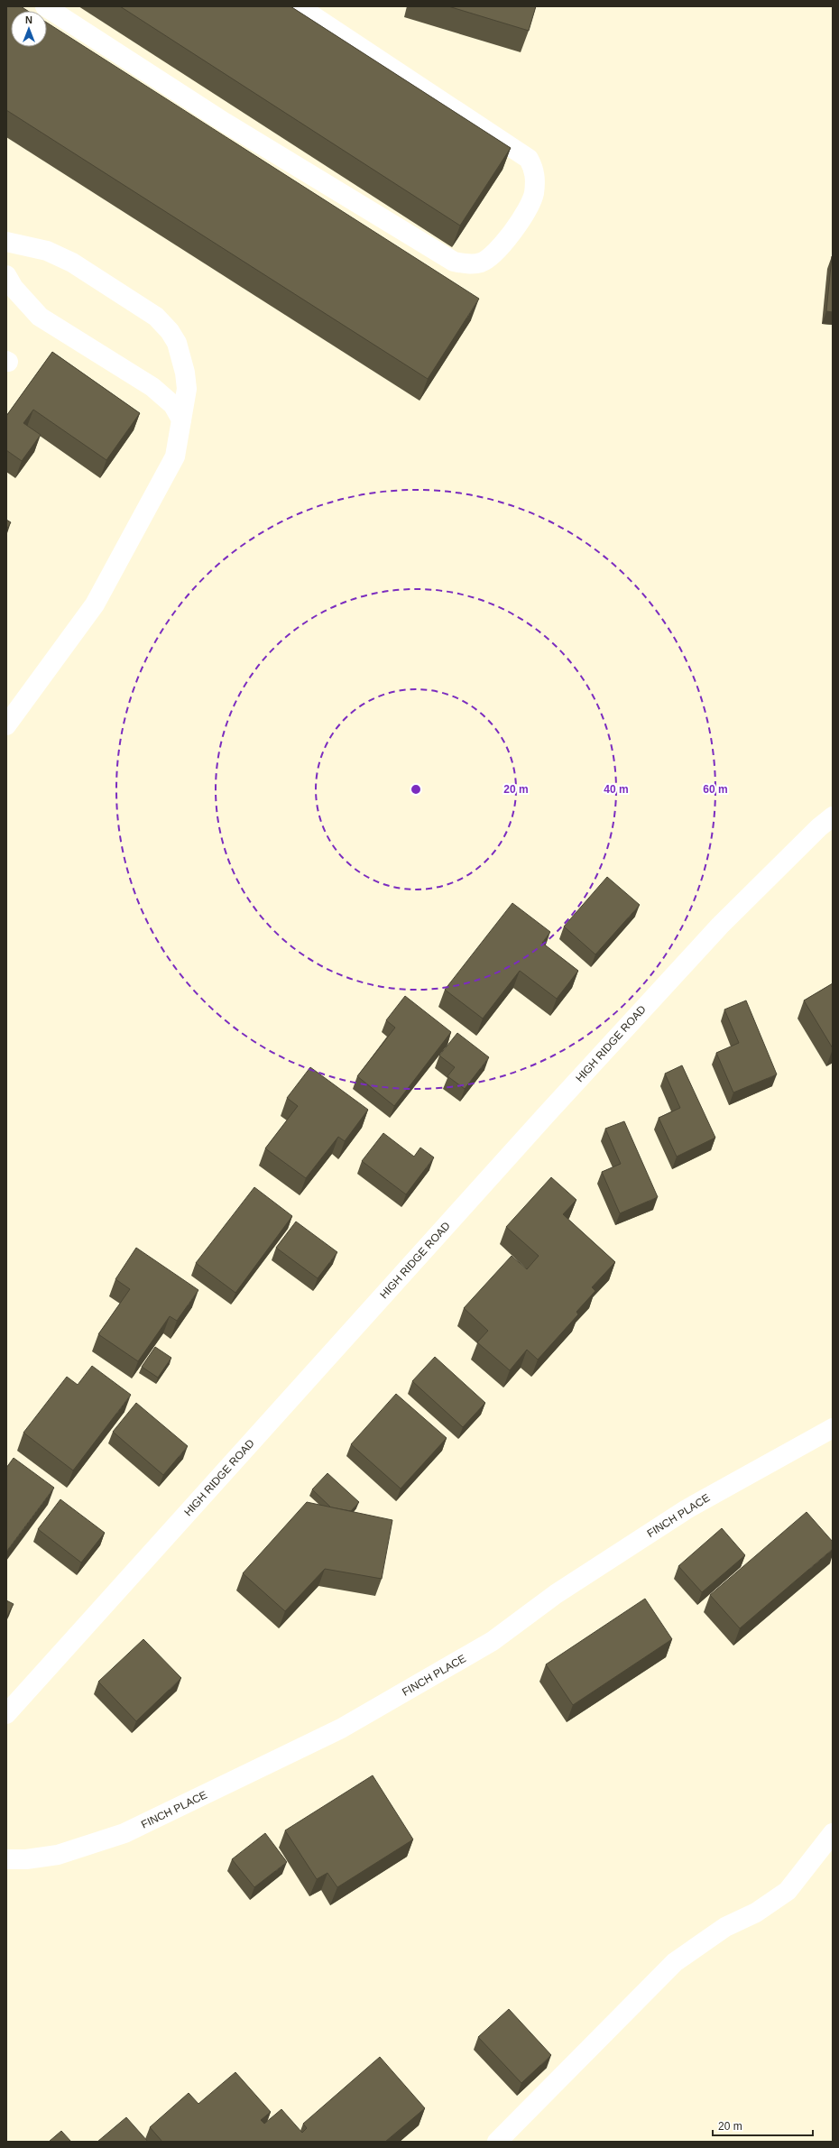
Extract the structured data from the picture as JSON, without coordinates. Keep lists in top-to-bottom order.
{
  "streets": {
    "street": ["HIGH RIDGE ROAD", "FINCH PLACE"]
  },
  "scale_bar": "20 m",
  "north": "top",
  "rings": ["20 m", "40 m", "60 m"]
}
